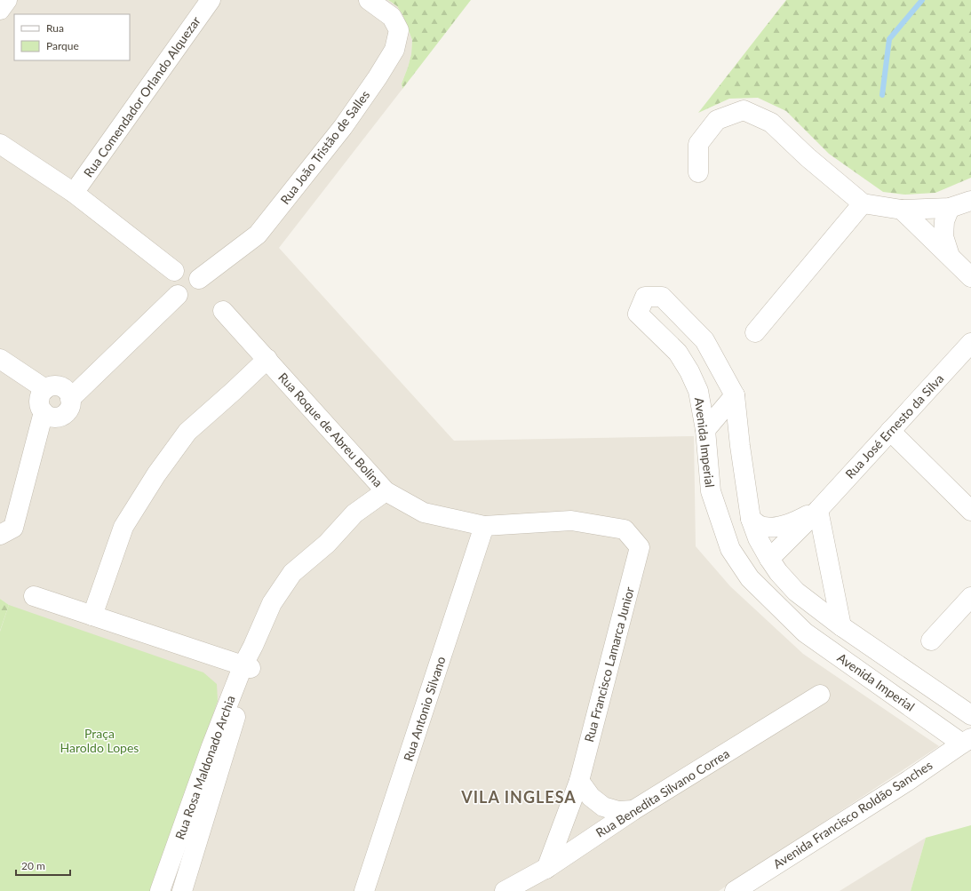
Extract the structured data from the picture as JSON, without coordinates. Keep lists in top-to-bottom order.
{
  "streets": {
    "street": [
      "Rua Comendador Orlando Alquezar",
      "Rua João Tristão de Salles",
      "Rua José Ernesto da Silva",
      "Rua Roque de Abreu Bolina",
      "Avenida Imperial",
      "Rua Francisco Lamarca Junior",
      "Rua Antonio Silvano",
      "Rua Rosa Maldonado Archia",
      "Rua Benedita Silvano Correa",
      "Avenida Francisco Roldão Sanches"
    ]
  },
  "crossings": [
    ["Rua José Ernesto da Silva", "Avenida Imperial"],
    ["Rua Roque de Abreu Bolina", "Rua Francisco Lamarca Junior"],
    ["Rua Roque de Abreu Bolina", "Rua Antonio Silvano"],
    ["Rua Roque de Abreu Bolina", "Rua Rosa Maldonado Archia"],
    ["Avenida Imperial", "Avenida Francisco Roldão Sanches"],
    ["Rua Francisco Lamarca Junior", "Rua Benedita Silvano Correa"]
  ],
  "districts": ["VILA INGLESA"],
  "parks": ["Praça Haroldo Lopes"],
  "legend": ["Rua", "Parque"],
  "scale_bar": "20 m"
}
